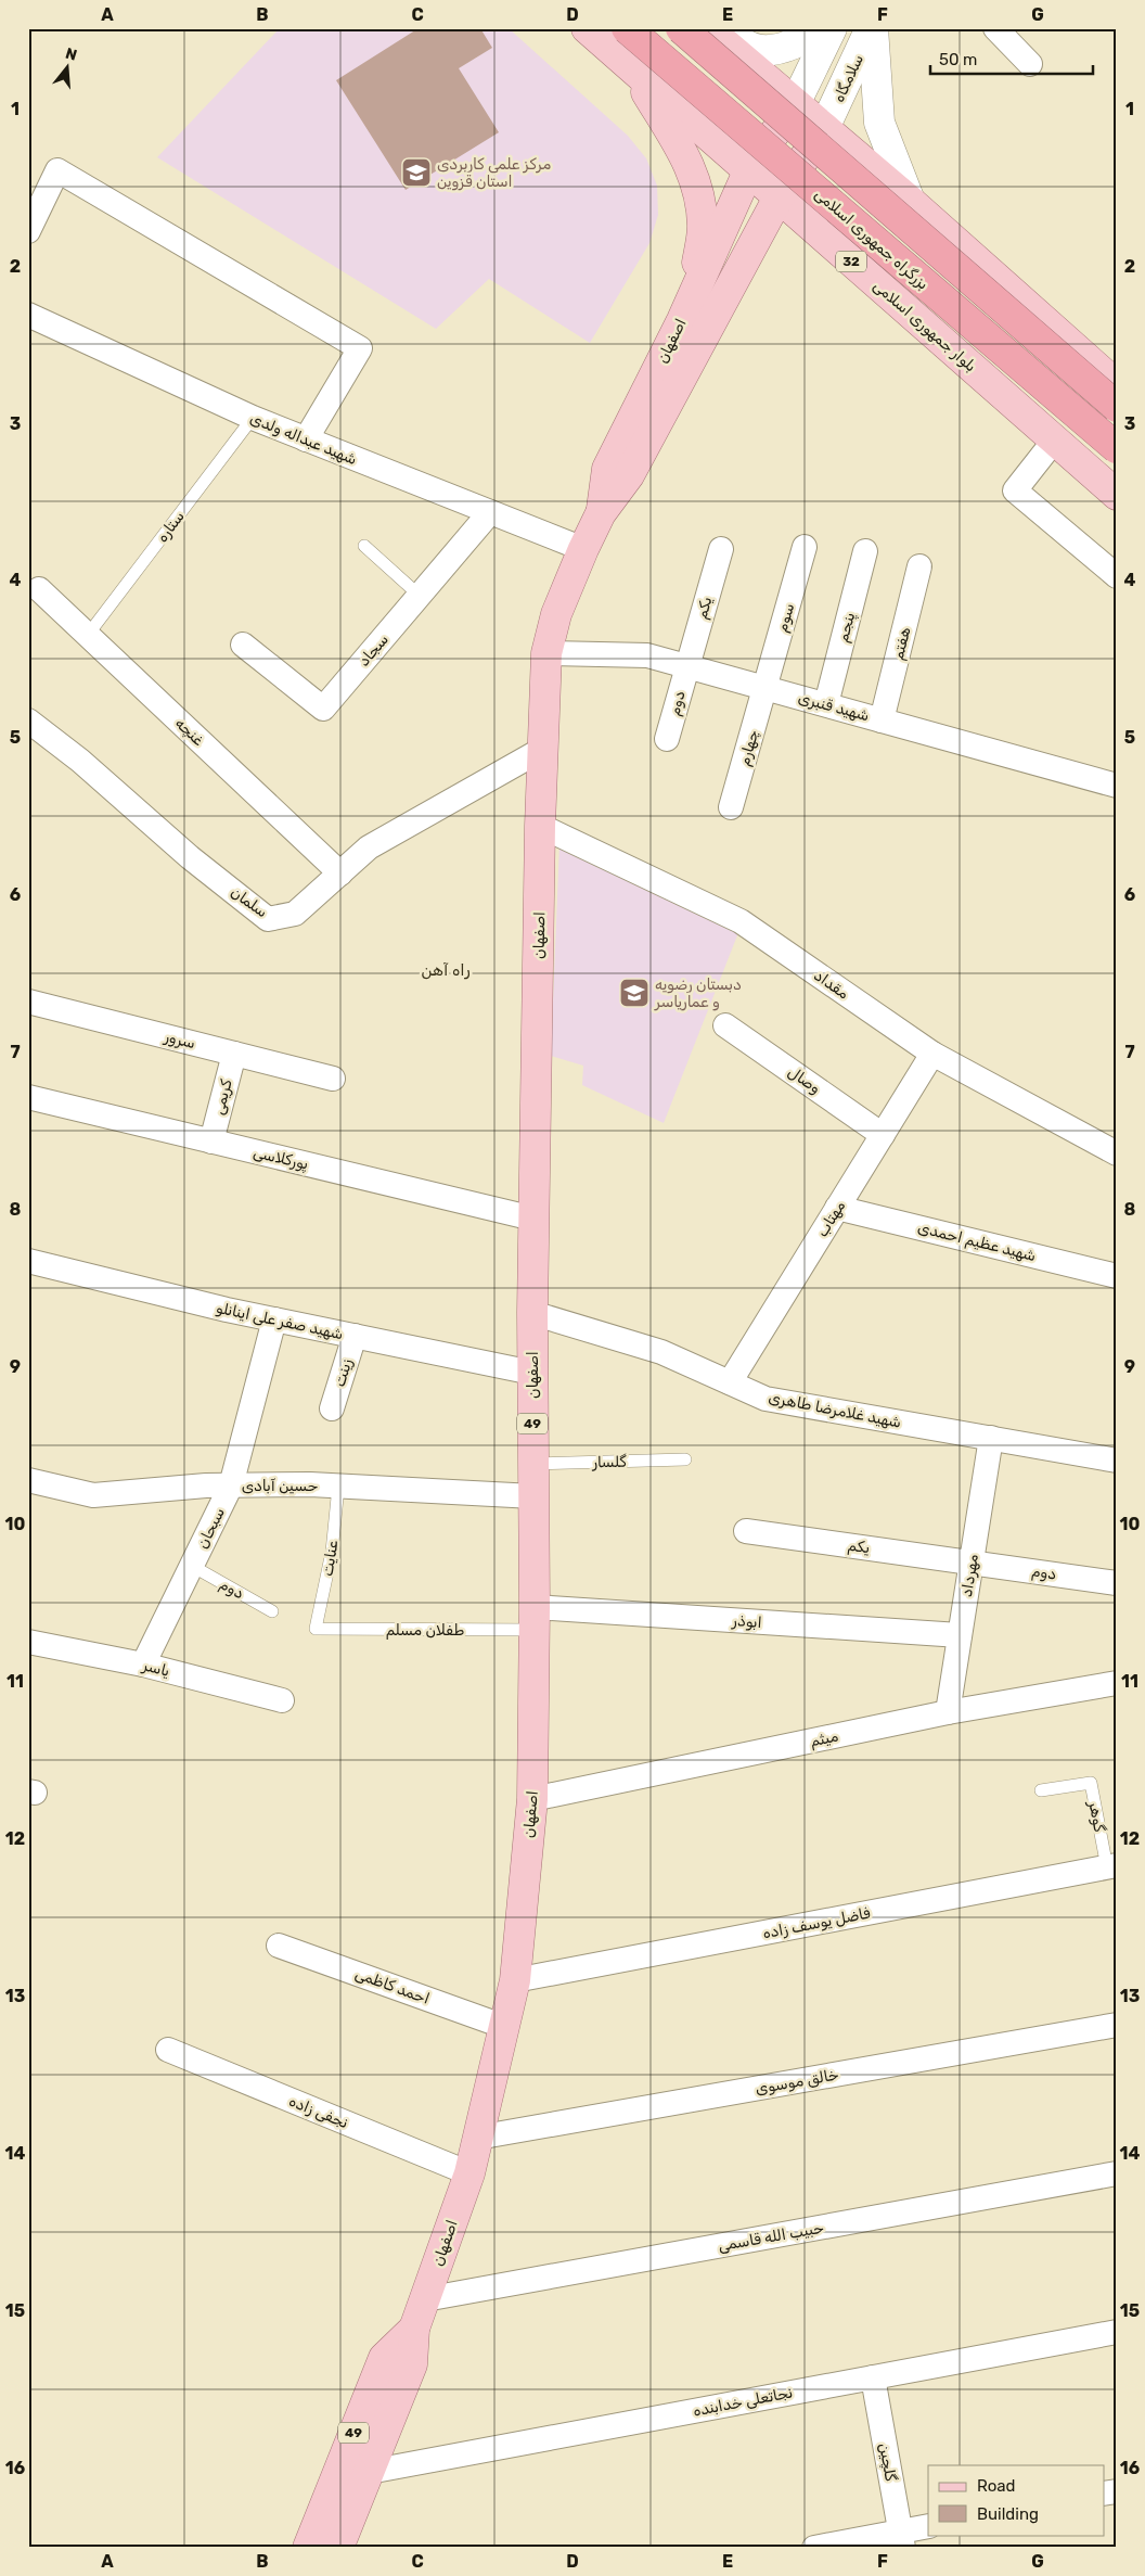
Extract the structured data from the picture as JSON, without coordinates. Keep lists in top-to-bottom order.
{
  "streets": {
    "highway": ["بزرگراه جمهوری اسلامی", "32"],
    "main road": [
      "سلامگاه",
      "بلوار جمهوری اسلامی",
      "اصفهان",
      "49"
    ],
    "street": [
      "شهید عبداله ولدی",
      "یکم",
      "سوم",
      "پنجم",
      "هفتم",
      "سجاد",
      "دوم",
      "شهید قنبری",
      "غنچه",
      "چهارم",
      "سلمان",
      "مقداد",
      "سرور",
      "وصال",
      "کریمی",
      "پورکلاسی",
      "مهتاب",
      "شهید عظیم احمدی",
      "شهید صفر علی اینانلو",
      "زینت",
      "شهید غلامرضا طاهری",
      "حسین آبادی",
      "سبحان",
      "مهرداد",
      "ابوذر",
      "یاسر",
      "میثم",
      "فاضل یوسف زاده",
      "احمد کاظمی",
      "خالق موسوی",
      "نجفی زاده",
      "حبیب الله قاسمی",
      "نجاتعلی خدابنده",
      "گلچین"
    ],
    "lane": [
      "ستاره",
      "گلسار",
      "عنایت",
      "طفلان مسلم",
      "گوهر"
    ]
  },
  "crossings": [
    ["سلامگاه", "اصفهان"],
    ["بلوار جمهوری اسلامی", "اصفهان"],
    ["اصفهان", "شهید عبداله ولدی"],
    ["اصفهان", "شهید قنبری"],
    ["اصفهان", "سلمان"],
    ["اصفهان", "مقداد"],
    ["اصفهان", "پورکلاسی"],
    ["اصفهان", "شهید صفر علی اینانلو"],
    ["اصفهان", "شهید غلامرضا طاهری"],
    ["اصفهان", "گلسار"],
    ["اصفهان", "حسین آبادی"],
    ["اصفهان", "ابوذر"],
    ["اصفهان", "طفلان مسلم"],
    ["اصفهان", "میثم"],
    ["اصفهان", "فاضل یوسف زاده"],
    ["اصفهان", "احمد کاظمی"],
    ["اصفهان", "خالق موسوی"],
    ["اصفهان", "نجفی زاده"],
    ["اصفهان", "حبیب الله قاسمی"],
    ["اصفهان", "نجاتعلی خدابنده"],
    ["شهید عبداله ولدی", "ستاره"],
    ["شهید عبداله ولدی", "سجاد"],
    ["ستاره", "غنچه"],
    ["یکم", "دوم"],
    ["یکم", "شهید قنبری"],
    ["یکم", "مهرداد"],
    ["سوم", "شهید قنبری"],
    ["سوم", "چهارم"],
    ["پنجم", "شهید قنبری"],
    ["هفتم", "شهید قنبری"],
    ["دوم", "شهید قنبری"],
    ["دوم", "سبحان"],
    ["دوم", "مهرداد"],
    ["شهید قنبری", "چهارم"],
    ["غنچه", "سلمان"],
    ["مقداد", "مهتاب"],
    ["سرور", "کریمی"],
    ["وصال", "مهتاب"],
    ["کریمی", "پورکلاسی"],
    ["مهتاب", "شهید عظیم احمدی"],
    ["مهتاب", "شهید غلامرضا طاهری"],
    ["شهید صفر علی اینانلو", "زینت"],
    ["شهید صفر علی اینانلو", "سبحان"],
    ["شهید غلامرضا طاهری", "مهرداد"],
    ["حسین آبادی", "سبحان"],
    ["حسین آبادی", "عنایت"],
    ["سبحان", "یاسر"],
    ["عنایت", "طفلان مسلم"],
    ["مهرداد", "ابوذر"],
    ["مهرداد", "میثم"],
    ["ابوذر", "طفلان مسلم"],
    ["گوهر", "فاضل یوسف زاده"],
    ["نجاتعلی خدابنده", "گلچین"]
  ],
  "districts": ["راه آهن"],
  "places": {
    "school or university": ["مرکز علمی کاربردی استان قزوین", "دبستان رضویه و عماریاسر"]
  },
  "legend": ["Road", "Building"],
  "scale_bar": "50 m",
  "north": "top",
  "grid": {
    "columns": [
      "A",
      "B",
      "C",
      "D",
      "E",
      "F",
      "G"
    ],
    "rows": [
      "1",
      "2",
      "3",
      "4",
      "5",
      "6",
      "7",
      "8",
      "9",
      "10",
      "11",
      "12",
      "13",
      "14",
      "15",
      "16"
    ]
  }
}
